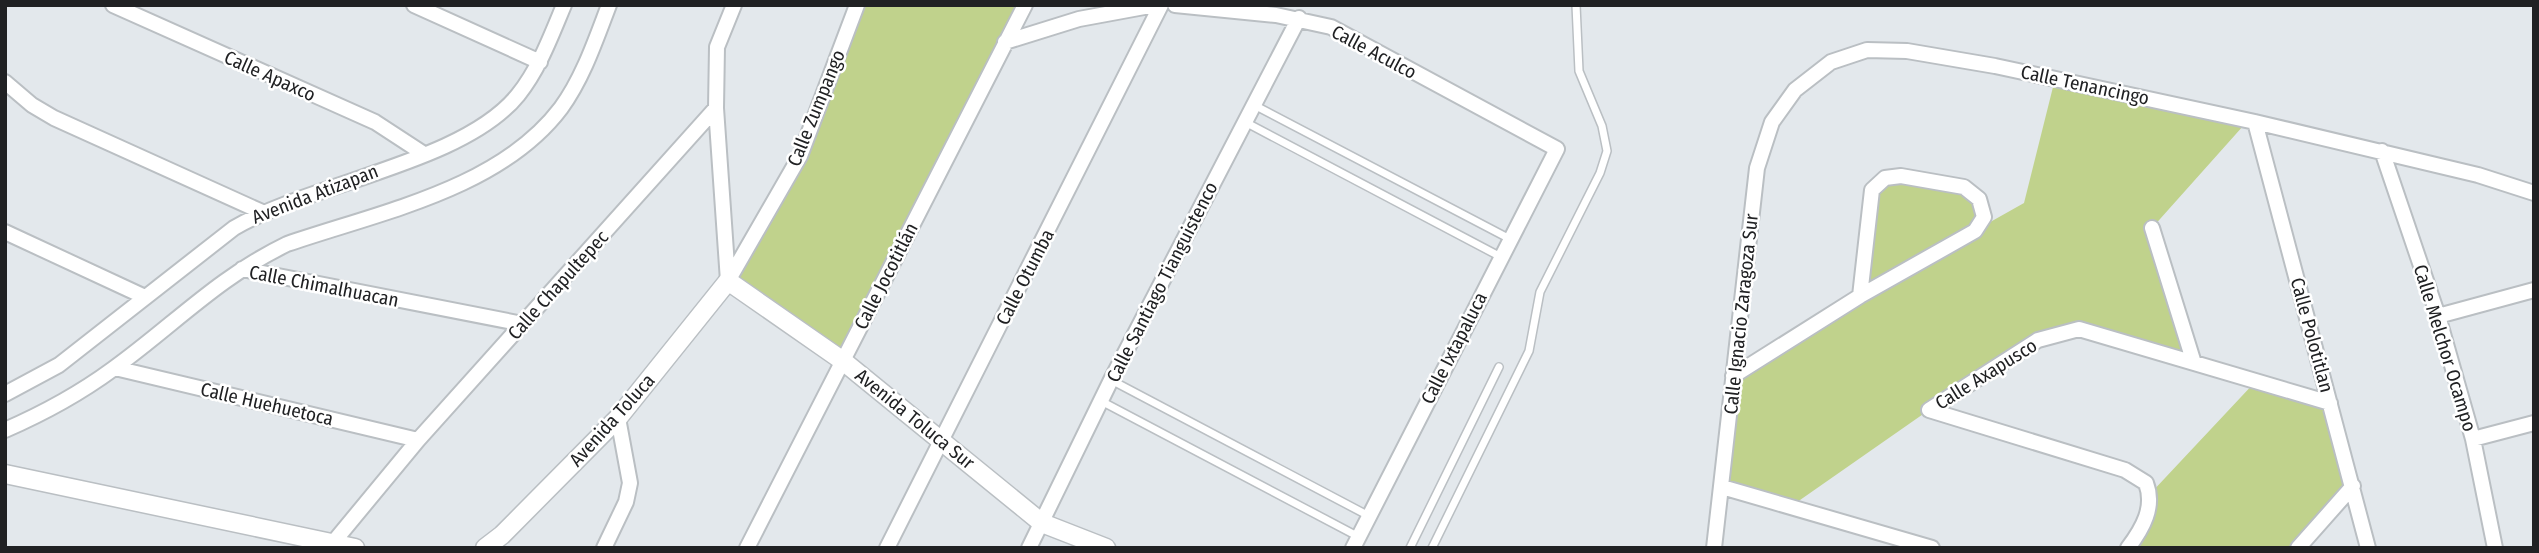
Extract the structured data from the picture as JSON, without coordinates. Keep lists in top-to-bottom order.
{
  "streets": {
    "street": [
      "Calle Aculco",
      "Calle Apaxco",
      "Calle Tenancingo",
      "Calle Zumpango",
      "Avenida Atizapan",
      "Calle Jocotitlán",
      "Calle Otumba",
      "Calle Santiago Tianguistenco",
      "Calle Chapultepec",
      "Calle Chimalhuacan",
      "Calle Ignacio Zaragoza Sur",
      "Calle Polotitlan",
      "Calle Ixtapaluca",
      "Calle Melchor Ocampo",
      "Calle Axapusco",
      "Calle Huehuetoca",
      "Avenida Toluca Sur",
      "Avenida Toluca"
    ]
  },
  "crossings": [
    ["Calle Aculco", "Calle Santiago Tianguistenco"],
    ["Calle Aculco", "Calle Ixtapaluca"],
    ["Calle Apaxco", "Avenida Atizapan"],
    ["Calle Tenancingo", "Calle Ignacio Zaragoza Sur"],
    ["Calle Tenancingo", "Calle Polotitlan"],
    ["Calle Tenancingo", "Calle Melchor Ocampo"],
    ["Calle Zumpango", "Avenida Toluca Sur"],
    ["Calle Zumpango", "Avenida Toluca"],
    ["Calle Jocotitlán", "Avenida Toluca Sur"],
    ["Calle Otumba", "Avenida Toluca Sur"],
    ["Calle Santiago Tianguistenco", "Avenida Toluca Sur"],
    ["Calle Chapultepec", "Calle Chimalhuacan"],
    ["Calle Chapultepec", "Calle Huehuetoca"],
    ["Calle Chimalhuacan", "Calle Huehuetoca"],
    ["Calle Polotitlan", "Calle Axapusco"],
    ["Avenida Toluca Sur", "Avenida Toluca"]
  ]
}
